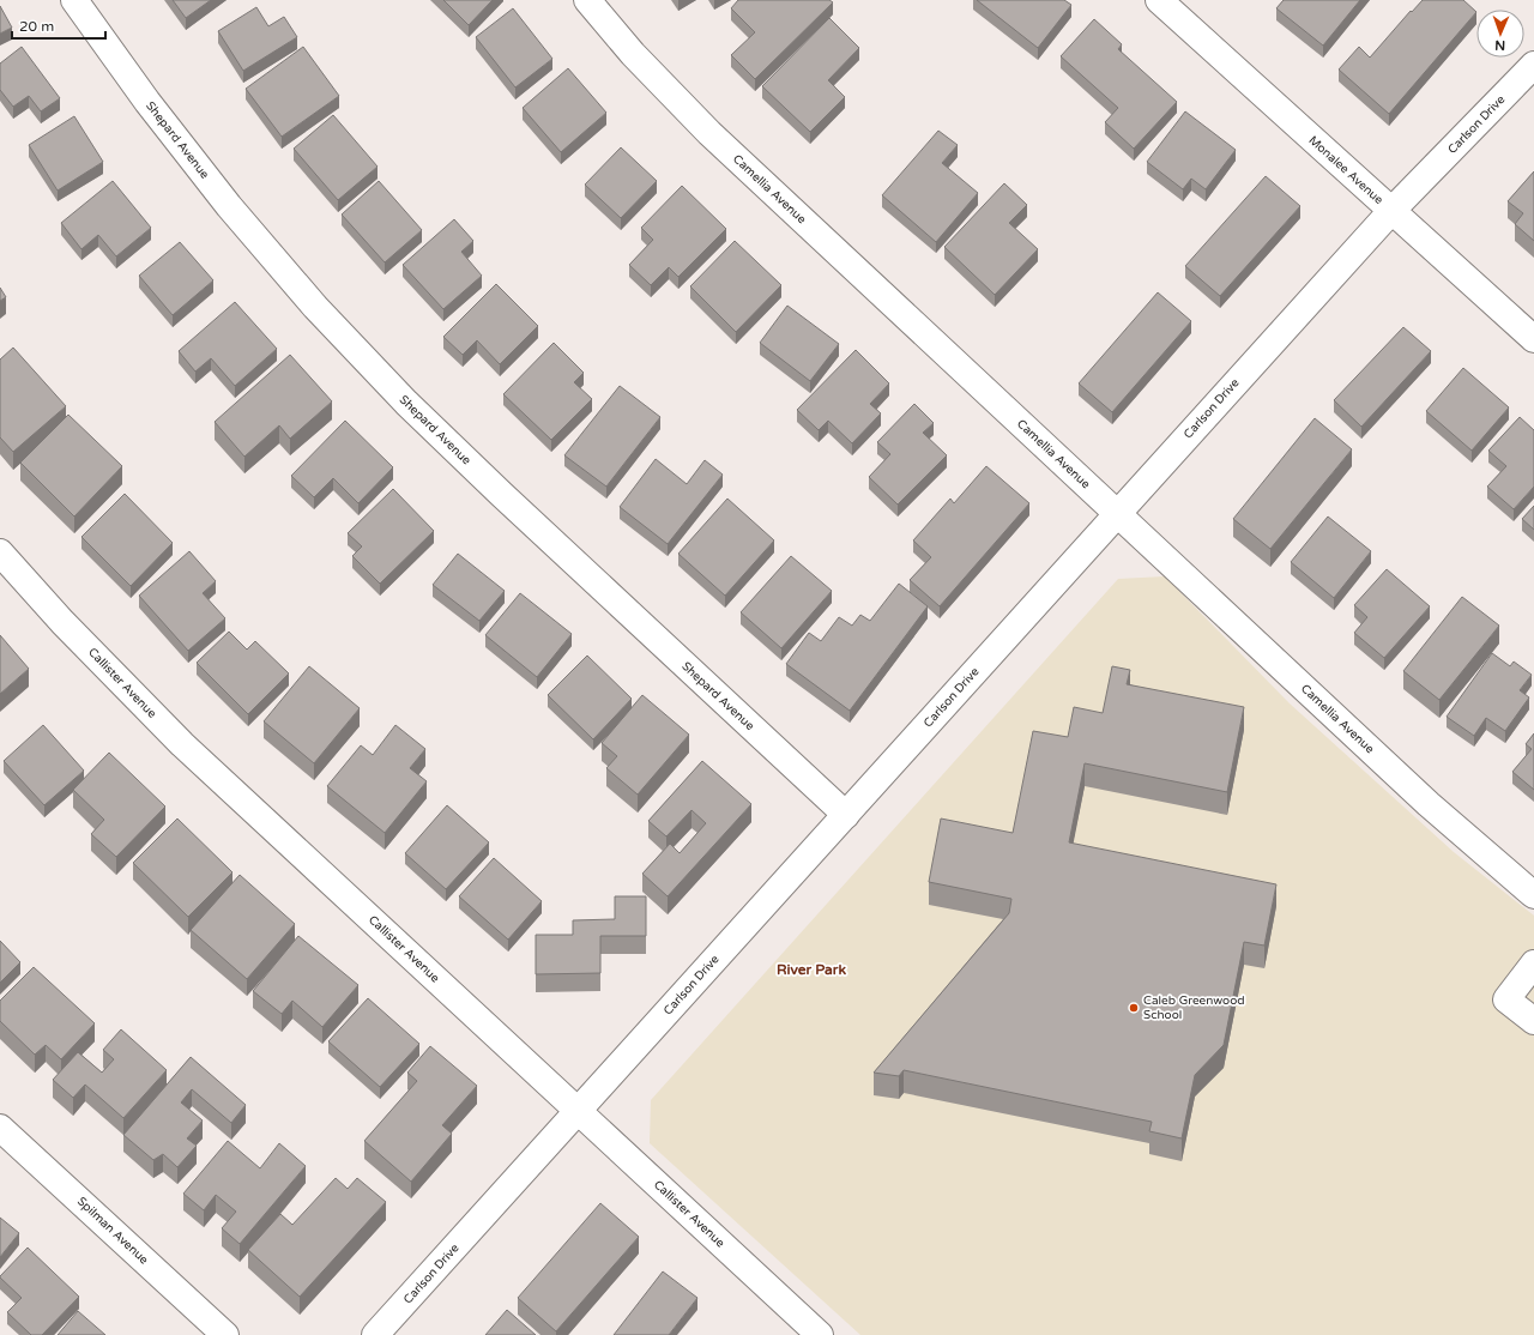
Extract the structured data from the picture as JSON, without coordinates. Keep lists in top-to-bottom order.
{
  "streets": {
    "street": [
      "Carlson Drive",
      "Shepard Avenue",
      "Monalee Avenue",
      "Camellia Avenue",
      "Callister Avenue",
      "Spilman Avenue"
    ]
  },
  "crossings": [
    ["Carlson Drive", "Shepard Avenue"],
    ["Carlson Drive", "Monalee Avenue"],
    ["Carlson Drive", "Camellia Avenue"],
    ["Carlson Drive", "Callister Avenue"]
  ],
  "districts": ["River Park"],
  "places": ["Caleb Greenwood School"],
  "scale_bar": "20 m",
  "north": "bottom"
}
